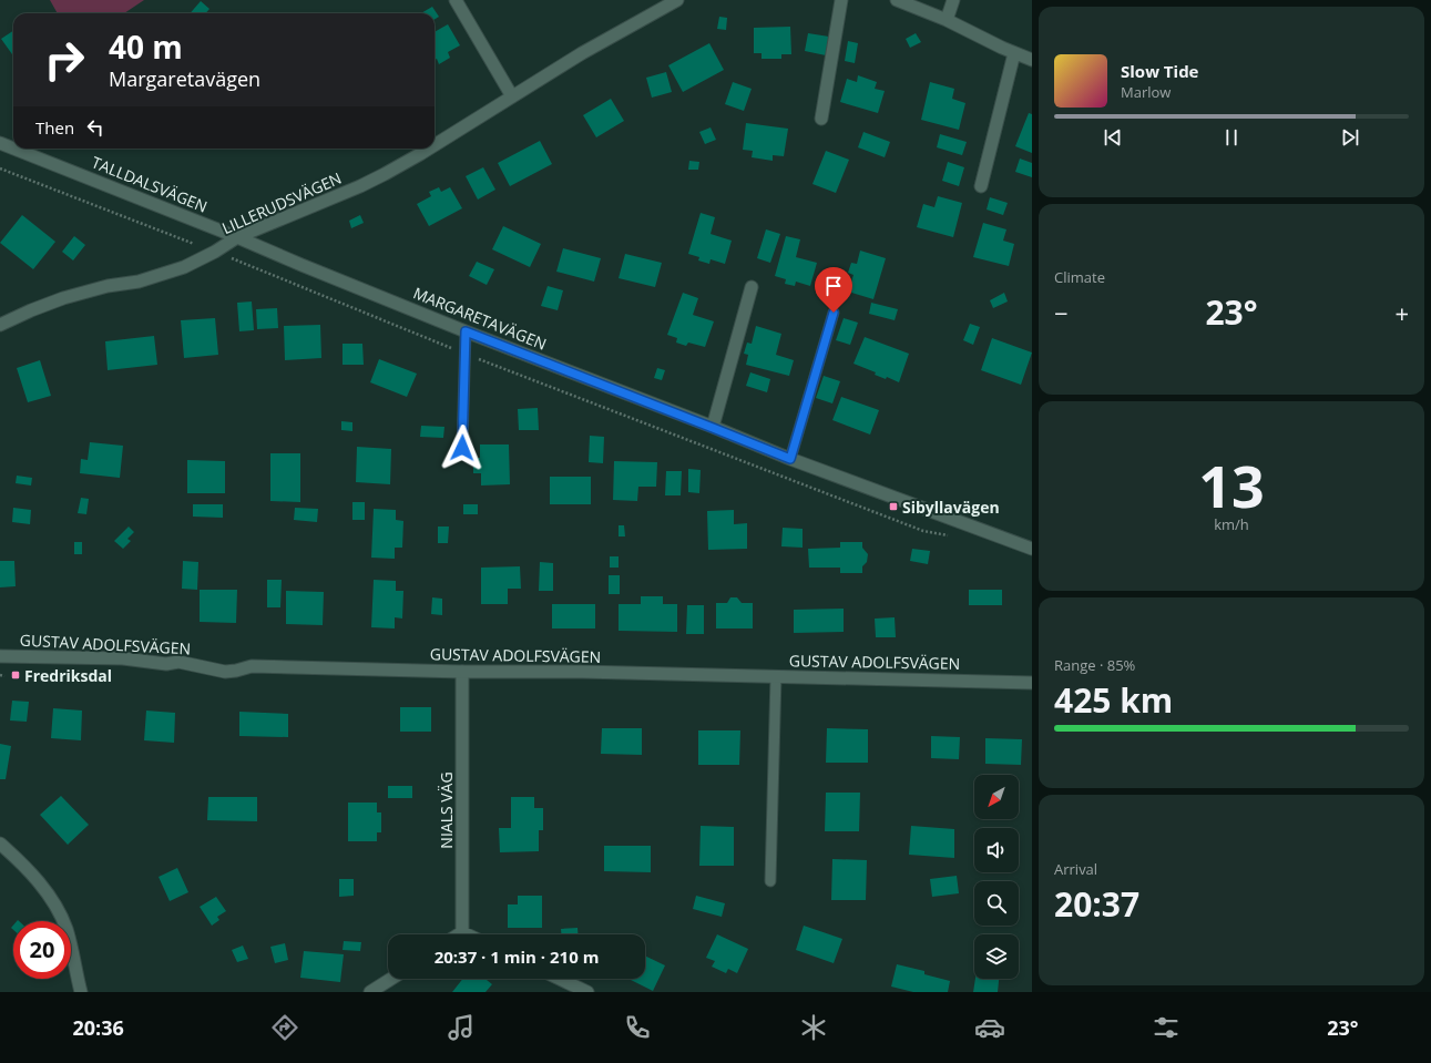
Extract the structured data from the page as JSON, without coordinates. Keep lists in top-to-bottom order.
{
  "streets": {
    "street": [
      "TALLDALSVÄGEN",
      "LILLERUDSVÄGEN",
      "MARGARETAVÄGEN",
      "GUSTAV ADOLFSVÄGEN",
      "NIALS VÄG"
    ]
  },
  "crossings": [
    ["TALLDALSVÄGEN", "LILLERUDSVÄGEN"],
    ["TALLDALSVÄGEN", "MARGARETAVÄGEN"],
    ["LILLERUDSVÄGEN", "MARGARETAVÄGEN"],
    ["GUSTAV ADOLFSVÄGEN", "NIALS VÄG"]
  ],
  "places": {
    "transit": ["Sibyllavägen", "Fredriksdal"]
  },
  "north": "bottom left",
  "page": {
    "turn": ["40 m", "Margaretavägen"],
    "song": ["Slow Tide", "Marlow"],
    "then": "Then",
    "tile": [
      "Climate",
      ["13", "km/h"],
      ["Range · 85%", "425 km"],
      ["Arrival", "20:37"]
    ],
    "heat": ["−", "23°", "+"],
    "limit": "20",
    "trip": "20:37 · 1 min · 210 m",
    "tabs": ["20:36", "23°"]
  }
}
